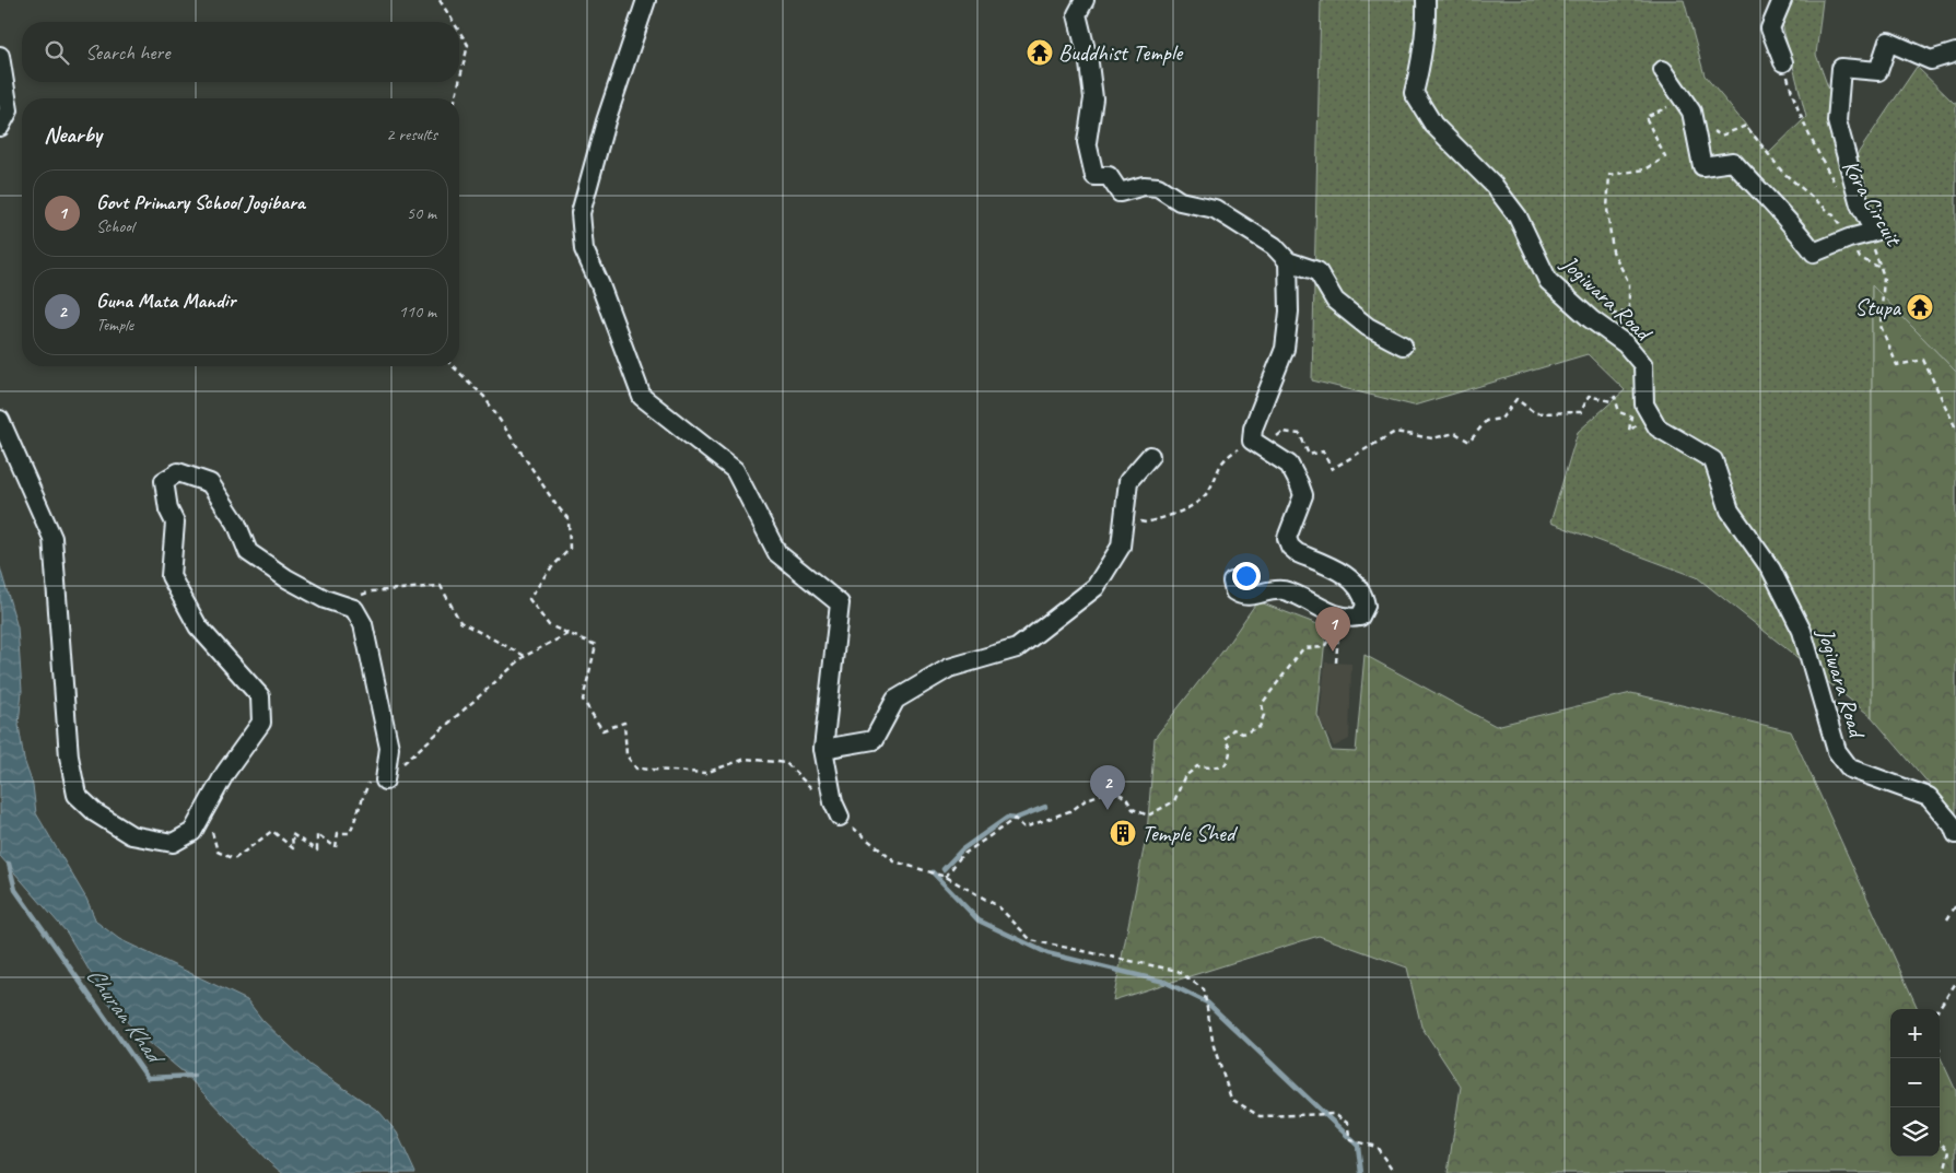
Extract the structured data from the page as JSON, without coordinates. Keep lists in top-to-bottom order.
{
  "streets": {
    "street": ["Jogiwara Road"],
    "path": ["Kora Circuit"]
  },
  "water": ["Churan Khad"],
  "places": {
    "temple": ["Buddhist Temple", "Stupa"],
    "building": ["Temple Shed"]
  },
  "page": {
    "search": "Search here",
    "heading": ["Nearby", "2 results"],
    "list": [
      {
        "mark": "1",
        "name": "Govt Primary School Jogibara",
        "note": "School",
        "value": "50 m"
      },
      {
        "mark": "2",
        "name": "Guna Mata Mandir",
        "note": "Temple",
        "value": "110 m"
      }
    ],
    "pins": ["1", "2"],
    "map_buttons": ["+", "−"]
  }
}
